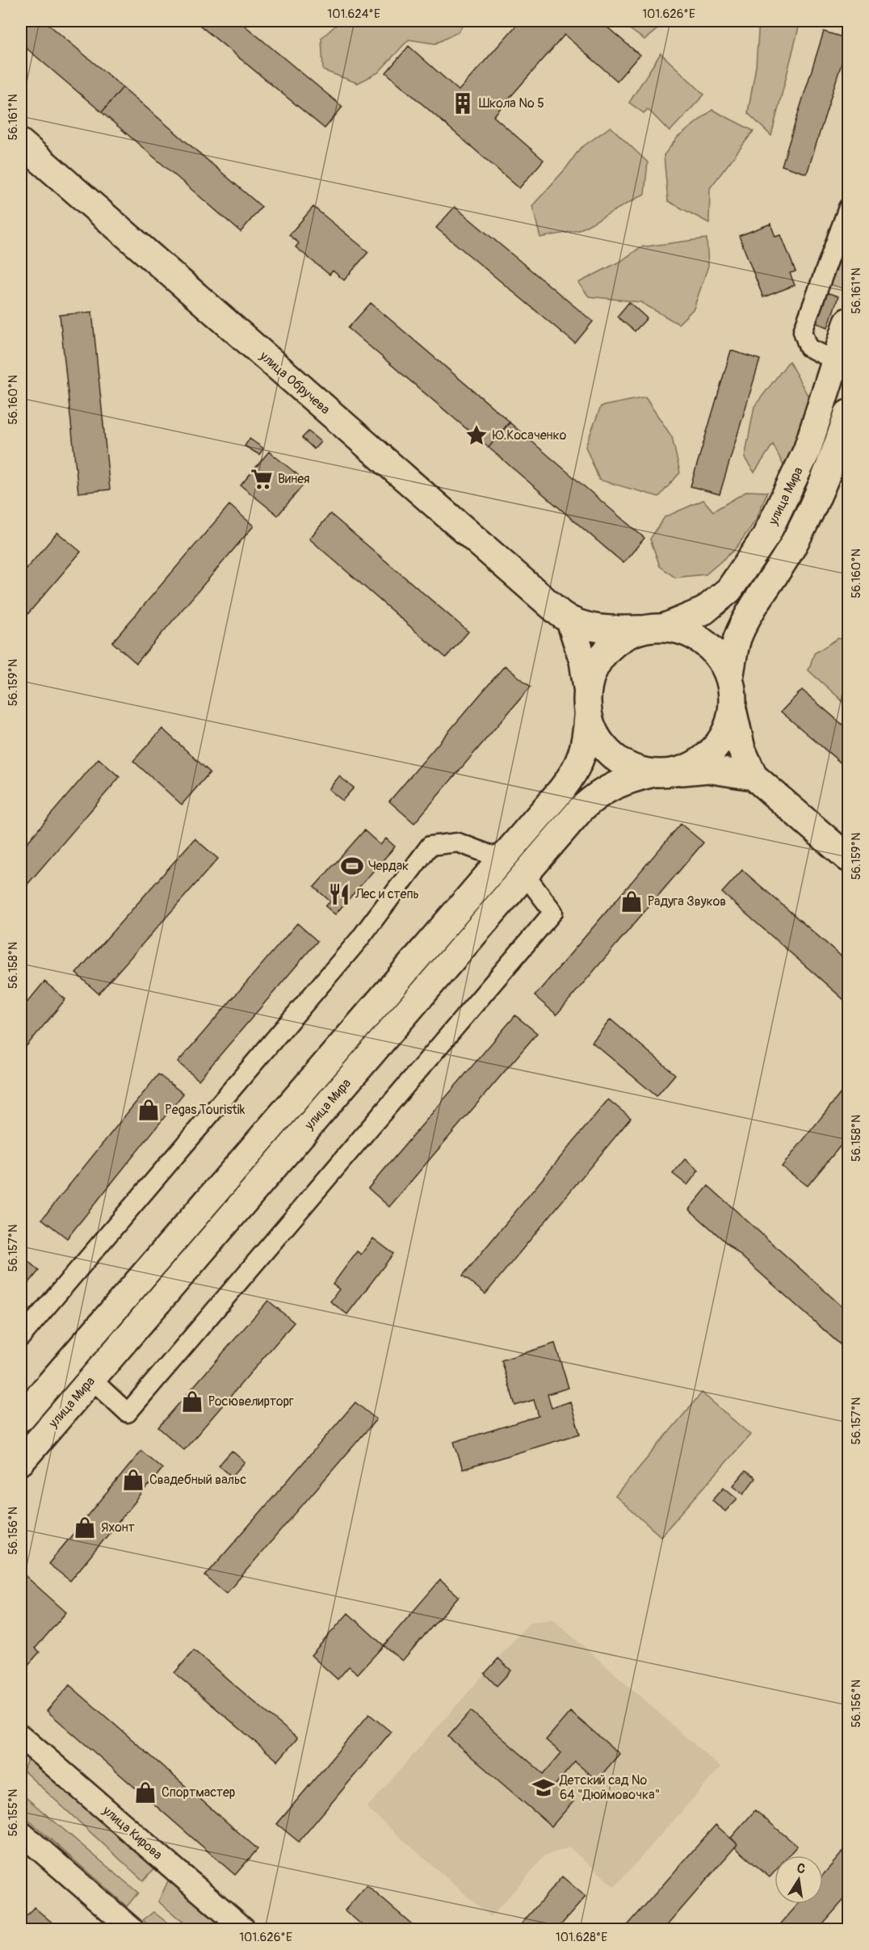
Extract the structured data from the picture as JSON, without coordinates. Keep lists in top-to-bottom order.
{
  "streets": {
    "main road": ["улица Обручева", "улица Мира"],
    "street": ["улица Кирова"]
  },
  "crossings": [
    ["улица Обручева", "улица Мира"]
  ],
  "places": {
    "building": ["Школа № 5"],
    "place": ["Ю.Косаченко"],
    "supermarket": ["Винея"],
    "sports": ["Чердак"],
    "restaurant": ["Лес и степь"],
    "shop": [
      "Радуга Звуков",
      "Pegas Touristik",
      "Росювелирторг",
      "Свадебный вальс",
      "Яхонт",
      "Спортмастер"
    ],
    "school or university": ["Детский сад № 64 \"Дюймовочка\""]
  },
  "north": "top",
  "coordinates": [
    "101.624°E",
    "101.626°E",
    "56.161°N",
    "56.160°N",
    "56.159°N",
    "56.158°N",
    "56.157°N",
    "56.156°N",
    "56.155°N",
    "101.628°E"
  ]
}
